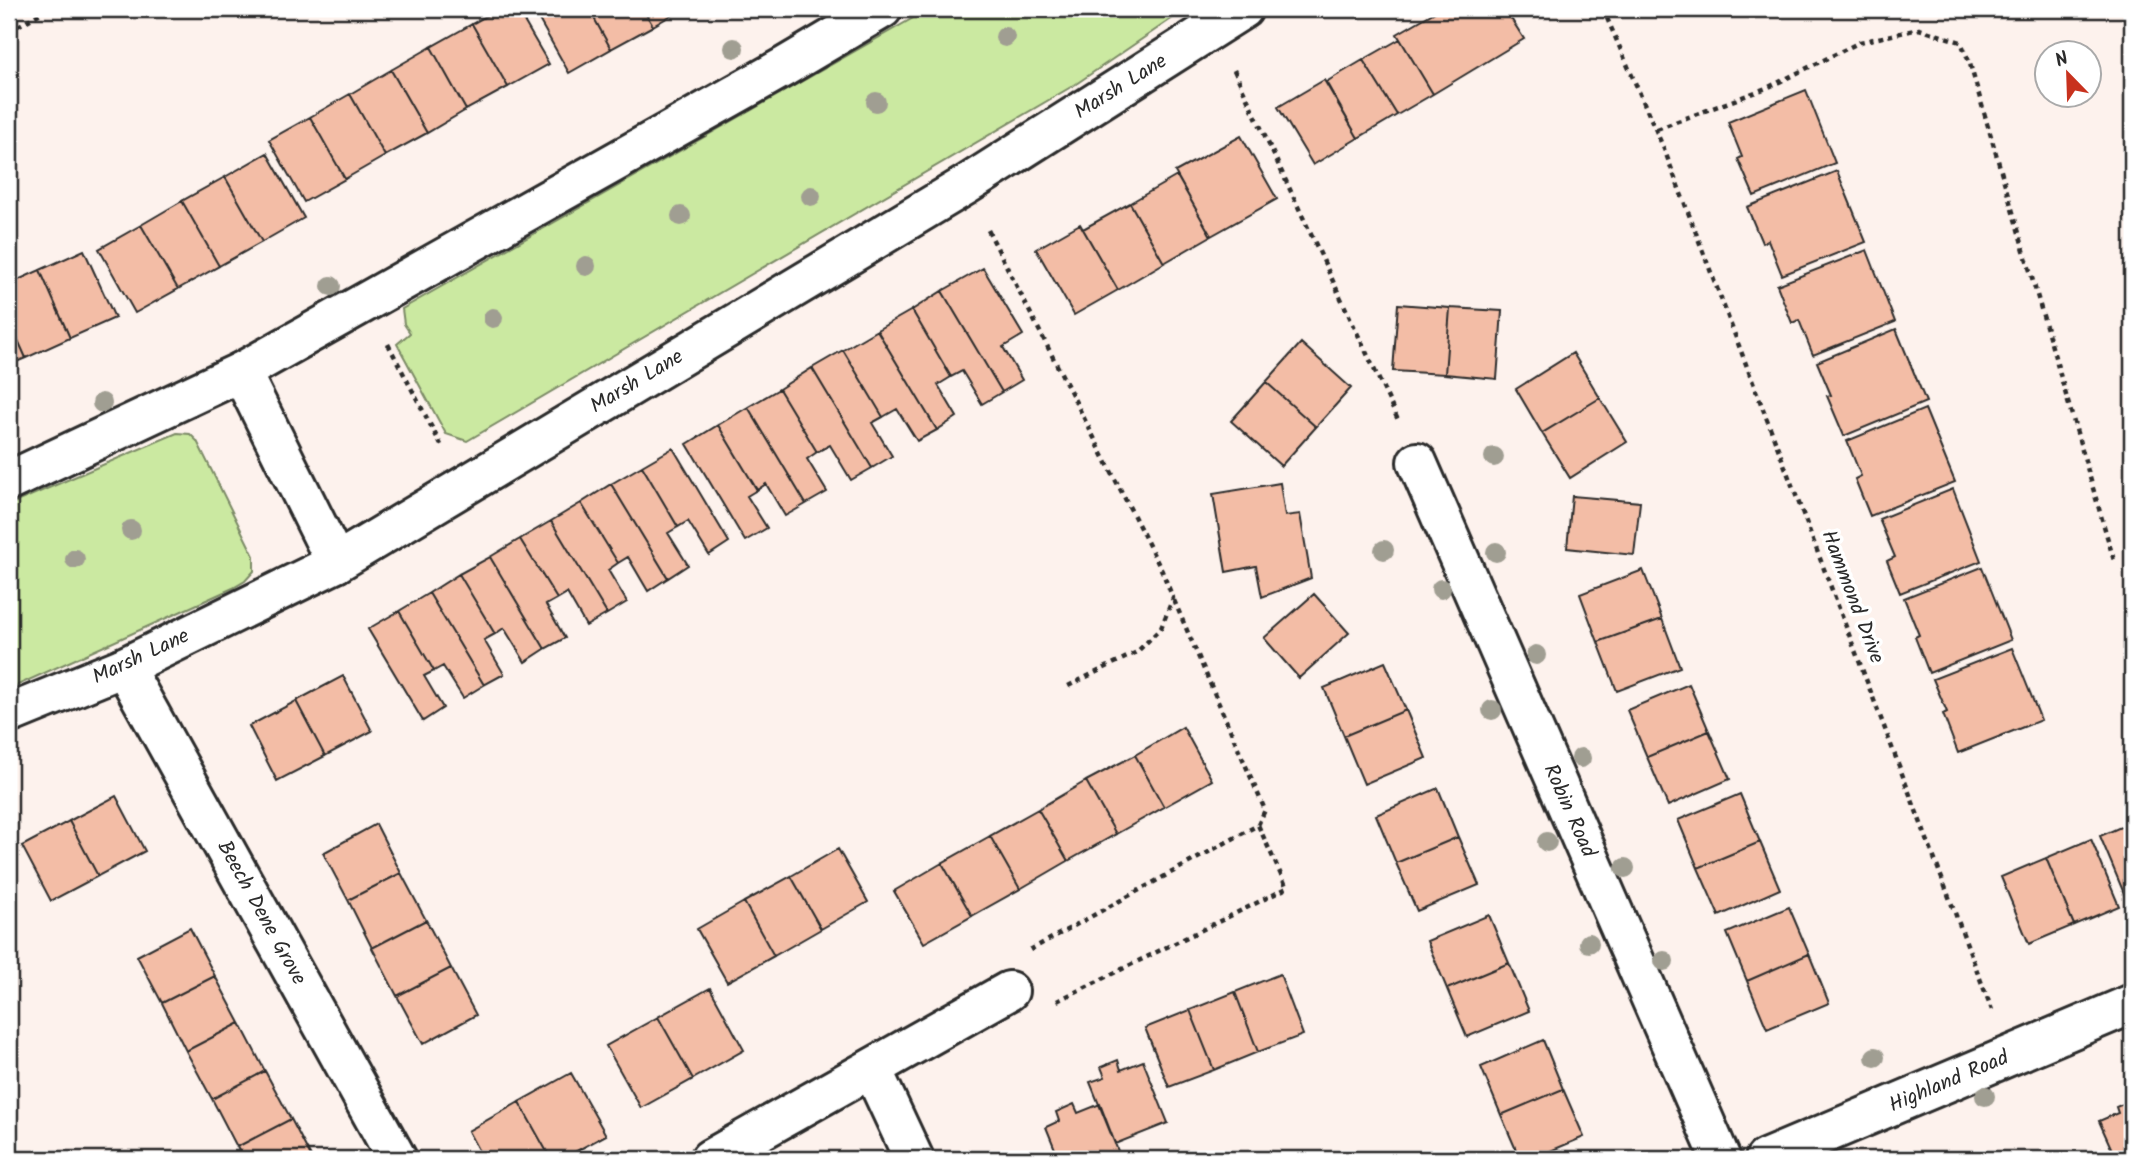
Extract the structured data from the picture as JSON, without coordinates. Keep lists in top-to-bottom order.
{
  "streets": {
    "main road": [
      "Marsh Lane",
      "Robin Road",
      "Beech Dene Grove",
      "Highland Road"
    ],
    "path": ["Hammond Drive"]
  },
  "crossings": [
    ["Marsh Lane", "Beech Dene Grove"],
    ["Hammond Drive", "Highland Road"]
  ],
  "north": "top left"
}
